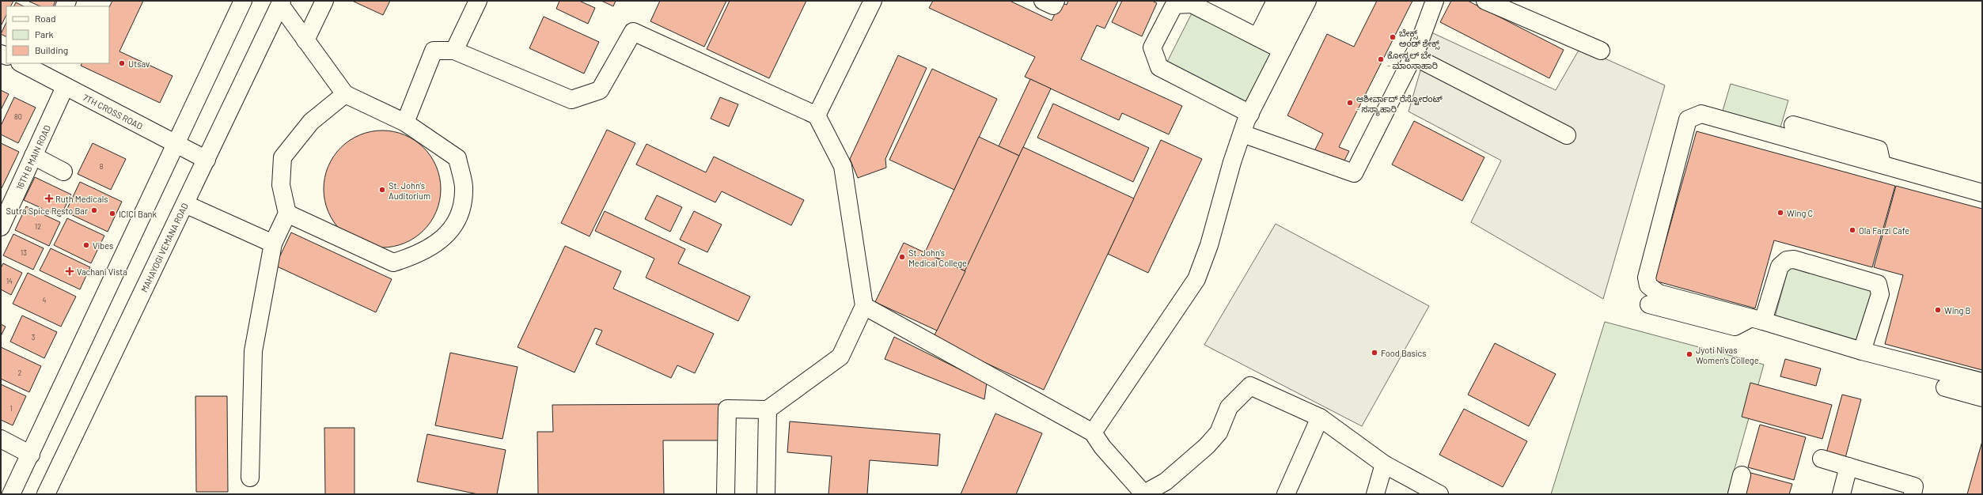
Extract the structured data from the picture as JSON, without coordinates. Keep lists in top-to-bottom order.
{
  "streets": {
    "main road": ["7TH CROSS ROAD", "16TH B MAIN ROAD", "MAHAYOGI VEMANA ROAD"]
  },
  "crossings": [
    ["7TH CROSS ROAD", "16TH B MAIN ROAD"],
    ["7TH CROSS ROAD", "MAHAYOGI VEMANA ROAD"]
  ],
  "places": {
    "other": [
      "ಬೇಕ್ಸ್ ಅಂಡ್ ಶೇಕ್ಸ್",
      "ಕೋಸ್ಟಲ್ ಬೇ - ಮಾಂಸಾಹಾರಿ",
      "Utsav",
      "ಆಶೀರ್ವಾದ್ ರೆಸ್ಟೋರಂಟ್ - ಸಸ್ಯಾಹಾರಿ",
      "St. John's Auditorium",
      "Sutra Spice Resto Bar",
      "Wing C",
      "ICICI Bank",
      "Ola Farzi Cafe",
      "Vibes",
      "St. John's Medical College",
      "Wing B",
      "Food Basics",
      "Jyoti Nivas Women's College"
    ],
    "health": ["Ruth Medicals", "Vachani Vista"]
  },
  "house_numbers": [
    "80",
    "8",
    "12",
    "13",
    "14",
    "4",
    "3",
    "2",
    "1"
  ],
  "legend": ["Road", "Park", "Building"]
}
